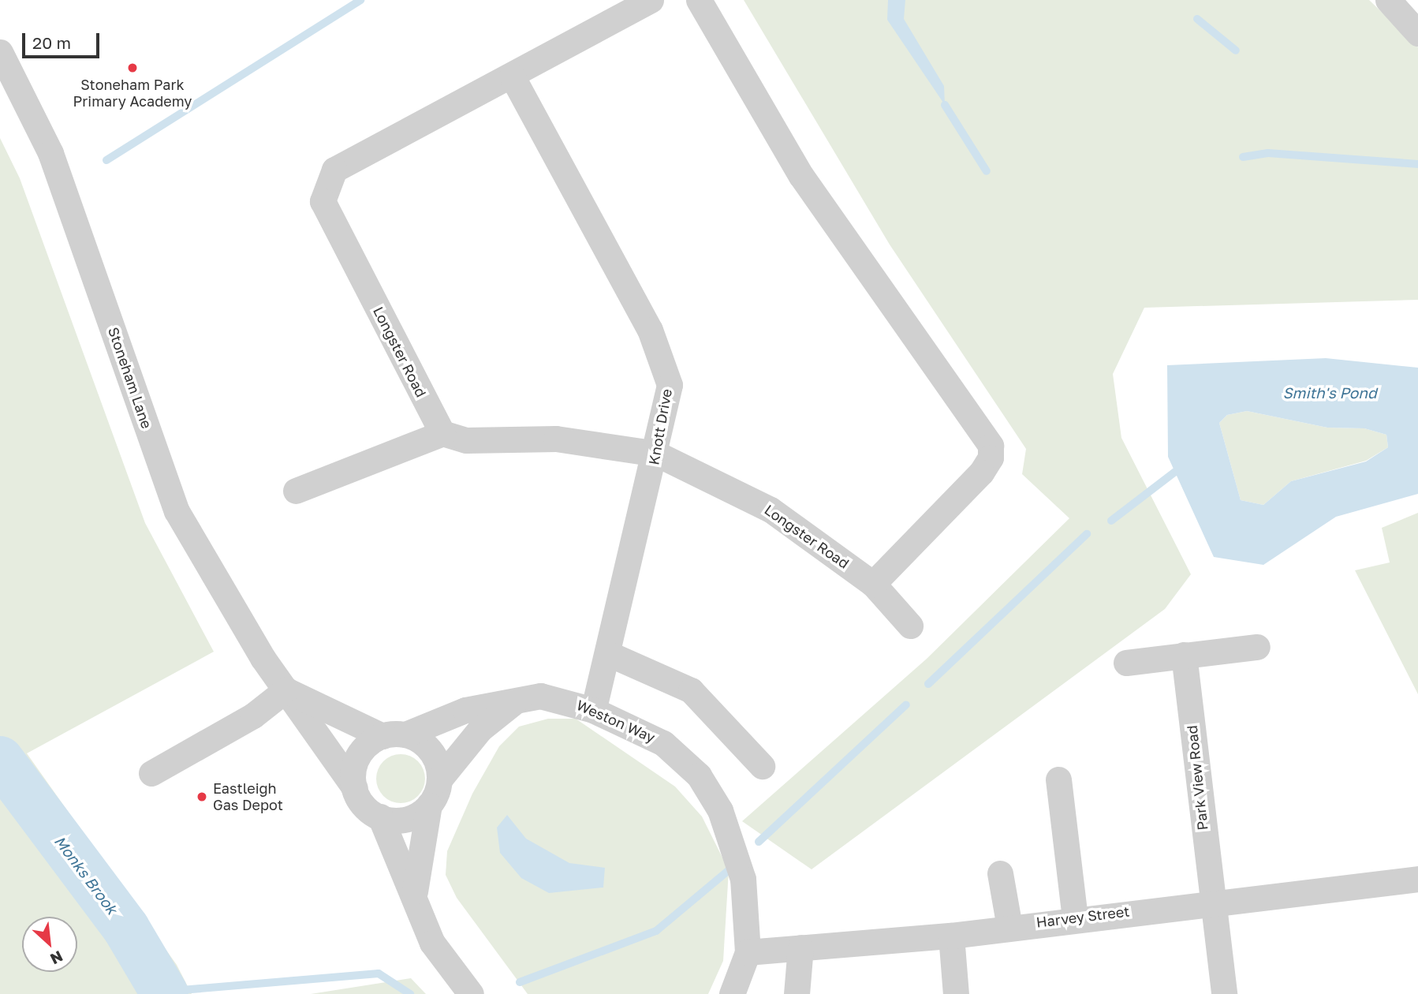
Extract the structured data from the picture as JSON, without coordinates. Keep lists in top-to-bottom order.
{
  "streets": {
    "street": [
      "Longster Road",
      "Stoneham Lane",
      "Knott Drive",
      "Weston Way",
      "Park View Road",
      "Harvey Street"
    ]
  },
  "crossings": [
    ["Longster Road", "Knott Drive"],
    ["Stoneham Lane", "Weston Way"],
    ["Knott Drive", "Weston Way"],
    ["Weston Way", "Harvey Street"],
    ["Park View Road", "Harvey Street"]
  ],
  "water": ["Smith's Pond", "Monks Brook"],
  "places": ["Stoneham Park Primary Academy", "Eastleigh Gas Depot"],
  "scale_bar": "20 m",
  "north": "bottom right"
}
